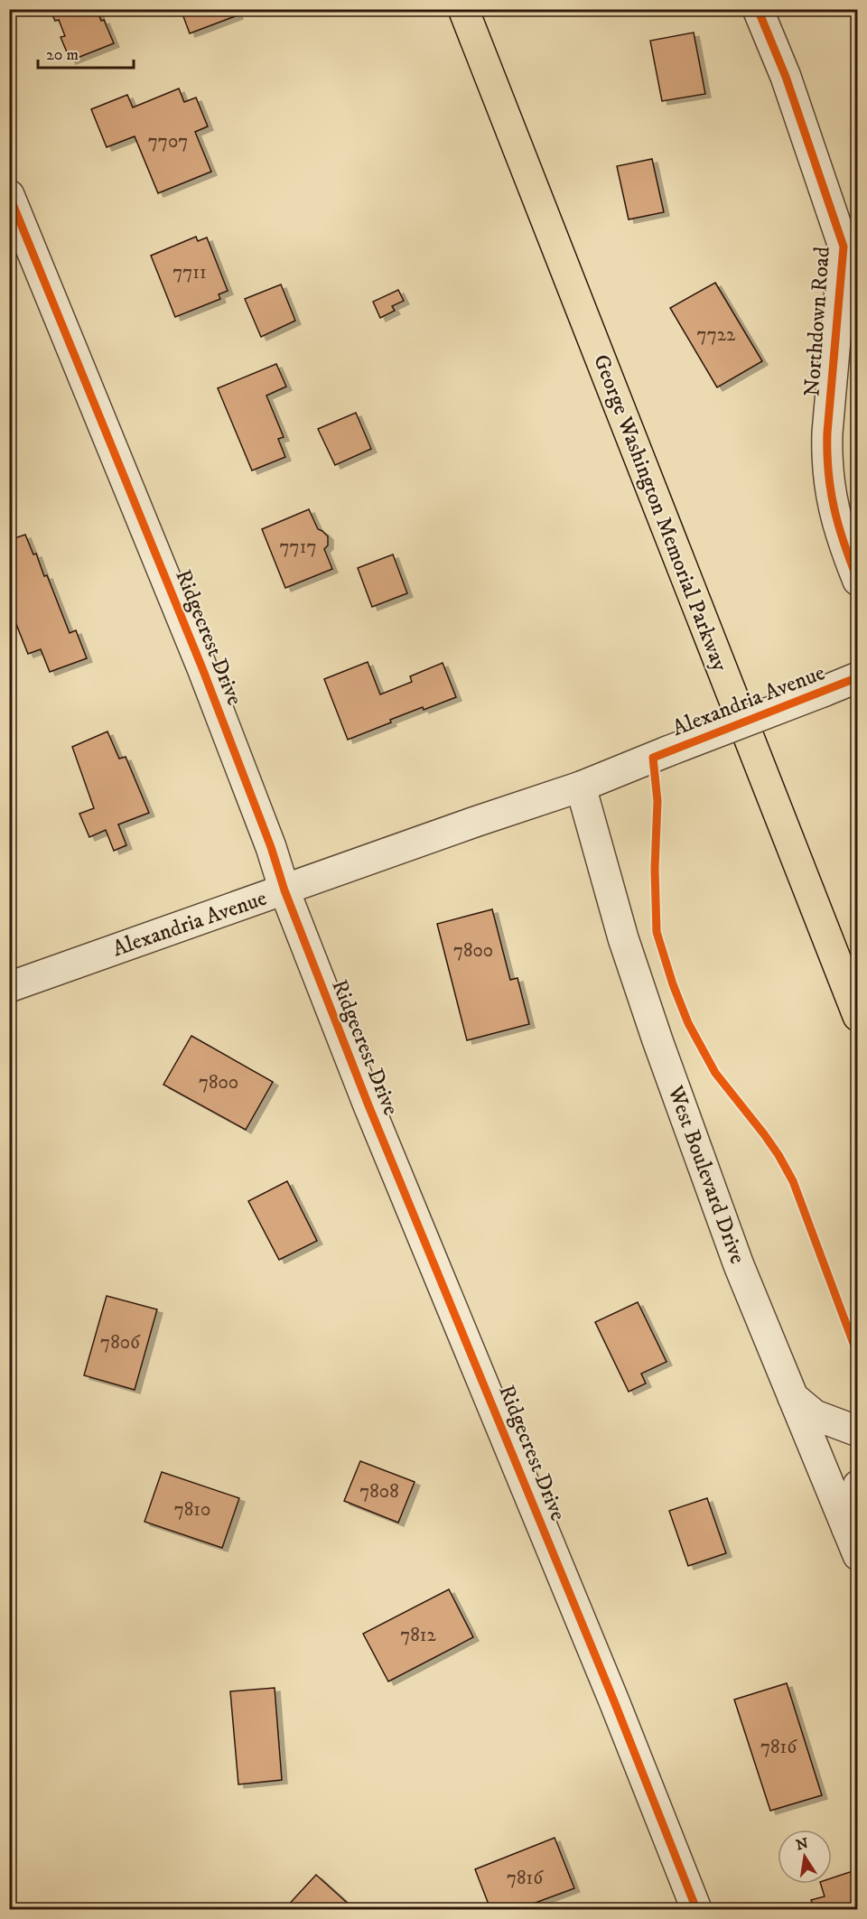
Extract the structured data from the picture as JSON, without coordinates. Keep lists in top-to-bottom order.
{
  "streets": {
    "main road": ["George Washington Memorial Parkway"],
    "street": [
      "Northdown Road",
      "Ridgecrest Drive",
      "Alexandria Avenue",
      "West Boulevard Drive"
    ]
  },
  "crossings": [
    ["Ridgecrest Drive", "Alexandria Avenue"],
    ["Alexandria Avenue", "West Boulevard Drive"]
  ],
  "house_numbers": [
    "7707",
    "7711",
    "7722",
    "7717",
    "7800",
    "7800",
    "7806",
    "7808",
    "7810",
    "7812",
    "7816",
    "7816"
  ],
  "scale_bar": "20 m",
  "north": "top"
}
